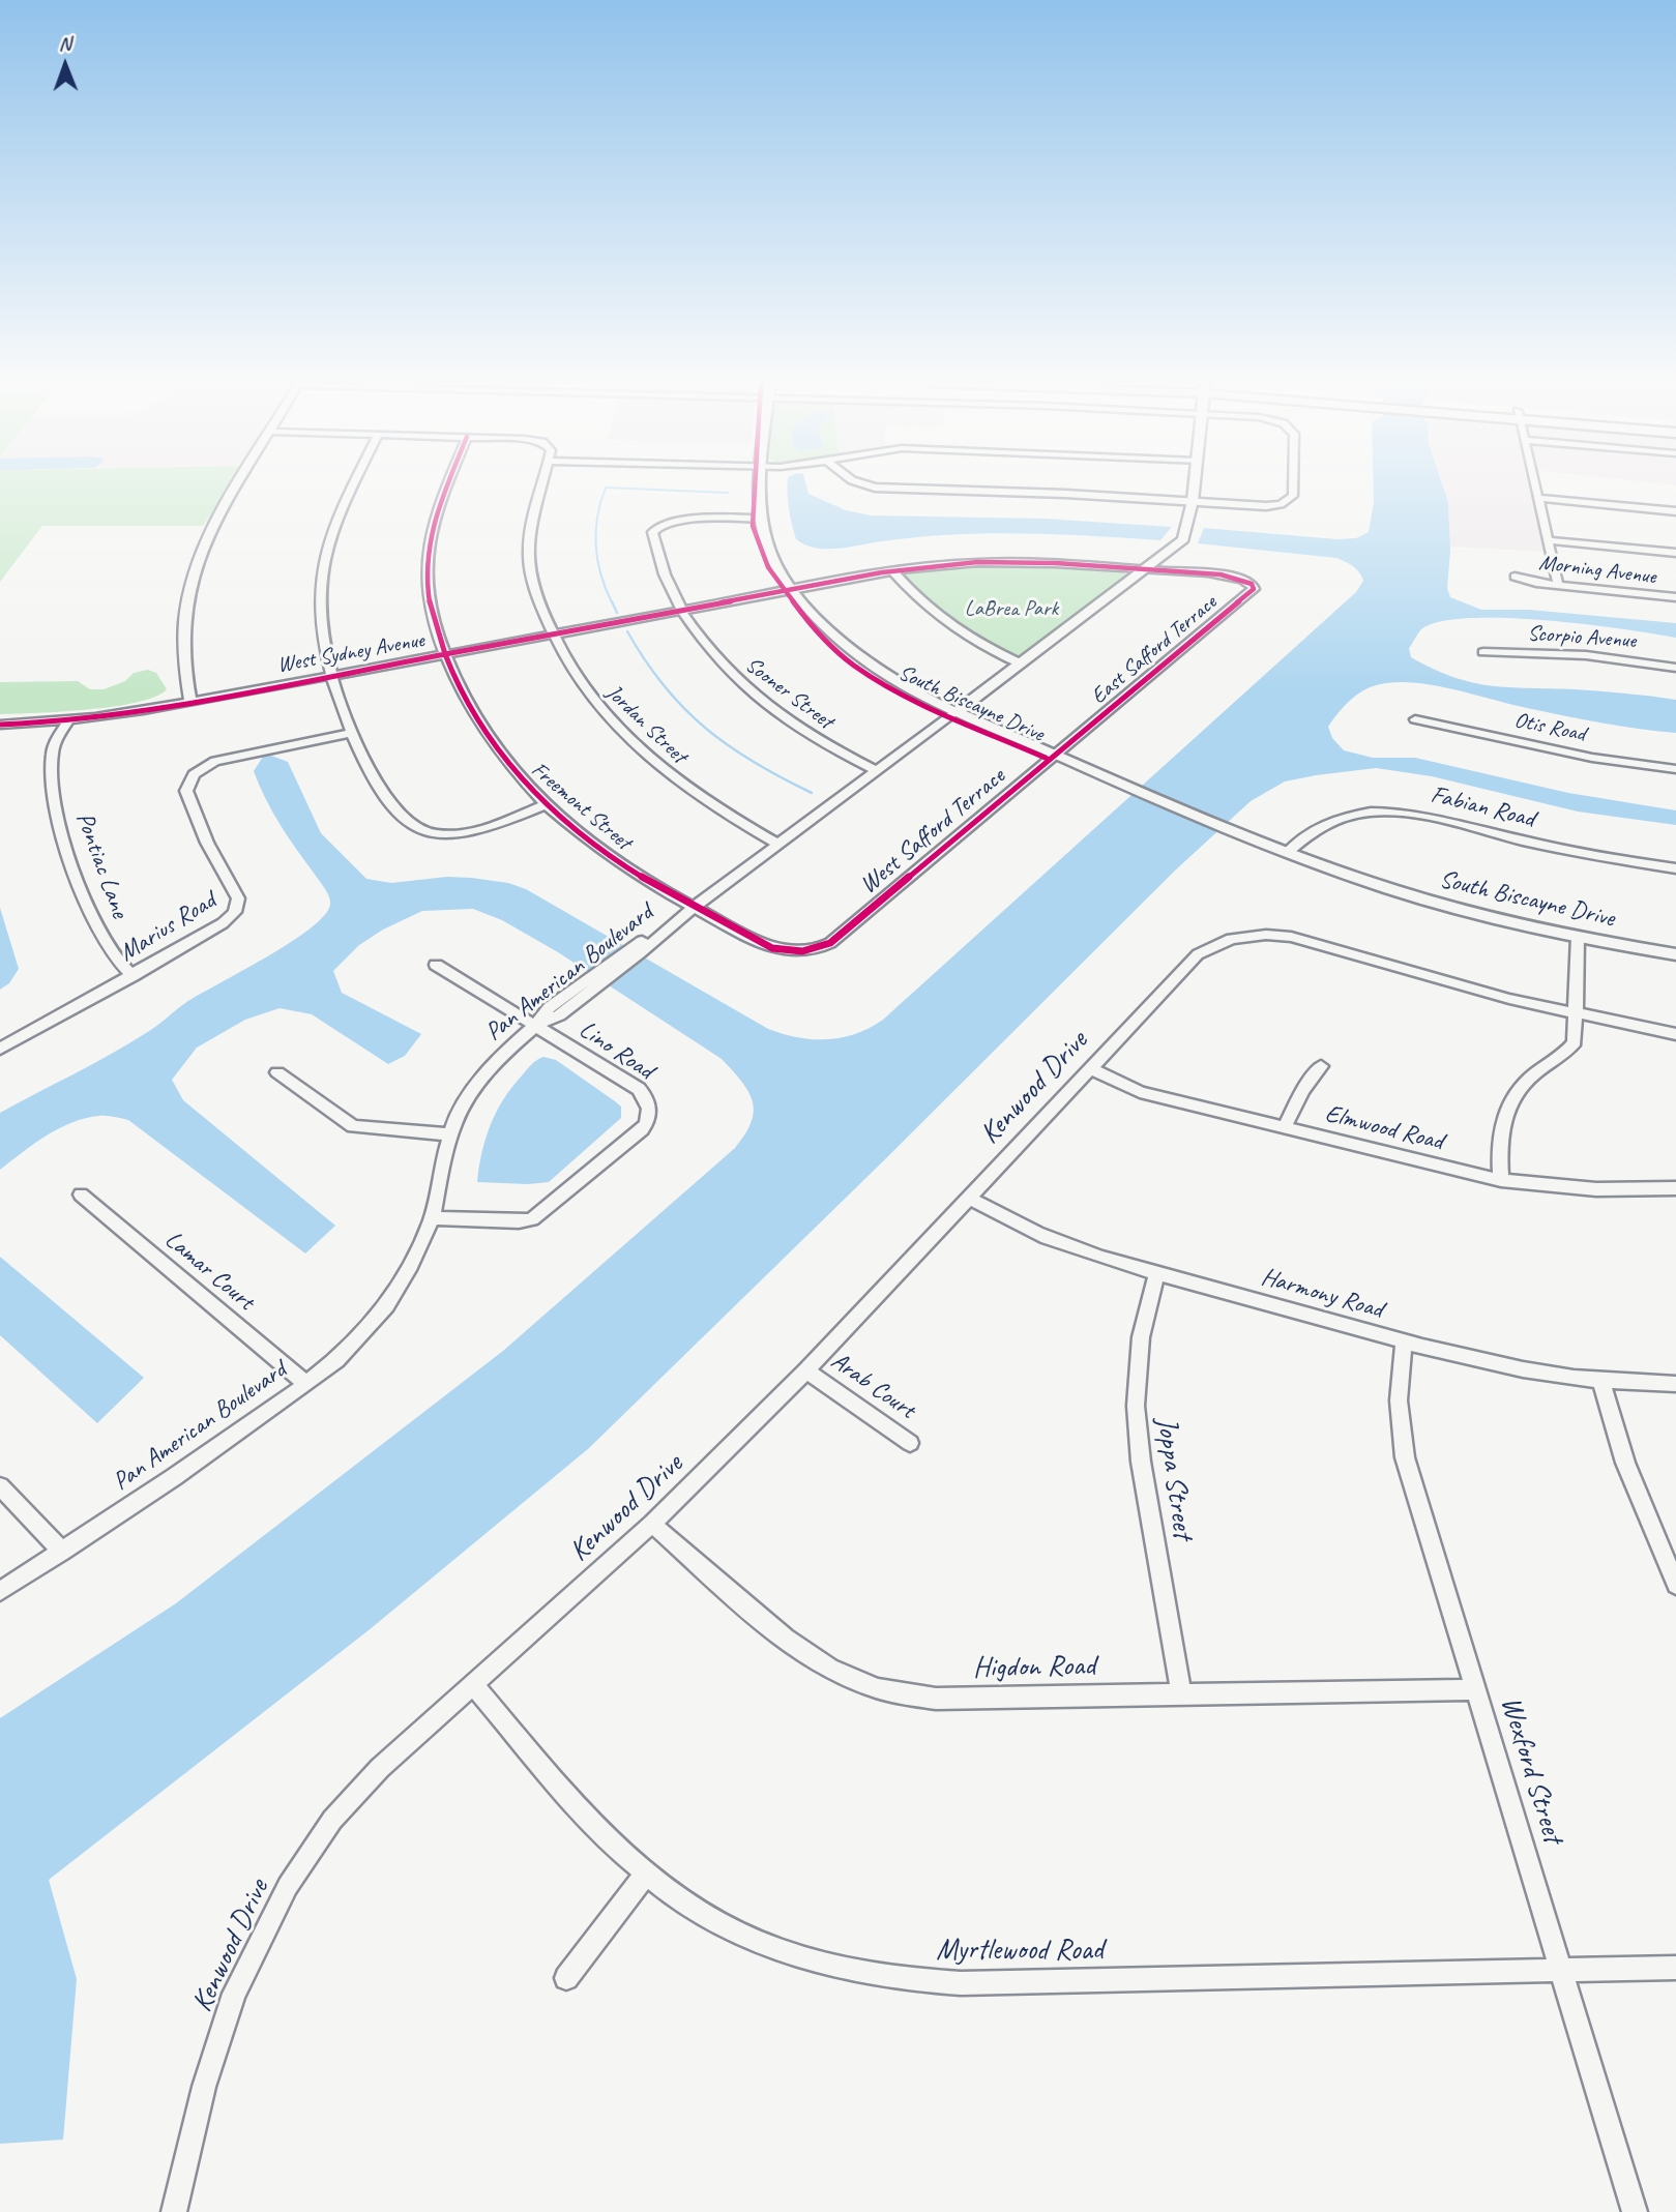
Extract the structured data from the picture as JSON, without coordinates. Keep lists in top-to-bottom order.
{
  "streets": {
    "street": [
      "Morning Avenue",
      "Scorpio Avenue",
      "East Safford Terrace",
      "West Sydney Avenue",
      "Sooner Street",
      "South Biscayne Drive",
      "Jordan Street",
      "Otis Road",
      "Freemont Street",
      "Fabian Road",
      "West Safford Terrace",
      "Pontiac Lane",
      "Marius Road",
      "Pan American Boulevard",
      "Lino Road",
      "Kenwood Drive",
      "Elmwood Road",
      "Lamar Court",
      "Harmony Road",
      "Arab Court",
      "Joppa Street",
      "Higdon Road",
      "Wexford Street",
      "Myrtlewood Road"
    ]
  },
  "crossings": [
    ["East Safford Terrace", "West Sydney Avenue"],
    ["East Safford Terrace", "South Biscayne Drive"],
    ["East Safford Terrace", "West Safford Terrace"],
    ["East Safford Terrace", "Pan American Boulevard"],
    ["West Sydney Avenue", "Sooner Street"],
    ["West Sydney Avenue", "South Biscayne Drive"],
    ["West Sydney Avenue", "Jordan Street"],
    ["West Sydney Avenue", "Freemont Street"],
    ["West Sydney Avenue", "Pontiac Lane"],
    ["West Sydney Avenue", "Pan American Boulevard"],
    ["Sooner Street", "South Biscayne Drive"],
    ["Sooner Street", "Pan American Boulevard"],
    ["South Biscayne Drive", "Fabian Road"],
    ["South Biscayne Drive", "West Safford Terrace"],
    ["South Biscayne Drive", "Pan American Boulevard"],
    ["Jordan Street", "Pan American Boulevard"],
    ["Freemont Street", "West Safford Terrace"],
    ["Freemont Street", "Pan American Boulevard"],
    ["Pontiac Lane", "Marius Road"],
    ["Pan American Boulevard", "Lino Road"],
    ["Pan American Boulevard", "Lamar Court"],
    ["Kenwood Drive", "Elmwood Road"],
    ["Kenwood Drive", "Harmony Road"],
    ["Kenwood Drive", "Arab Court"],
    ["Kenwood Drive", "Higdon Road"],
    ["Kenwood Drive", "Myrtlewood Road"],
    ["Harmony Road", "Joppa Street"],
    ["Harmony Road", "Wexford Street"],
    ["Joppa Street", "Higdon Road"],
    ["Higdon Road", "Wexford Street"],
    ["Wexford Street", "Myrtlewood Road"]
  ],
  "parks": ["LaBrea Park"],
  "north": "top"
}
